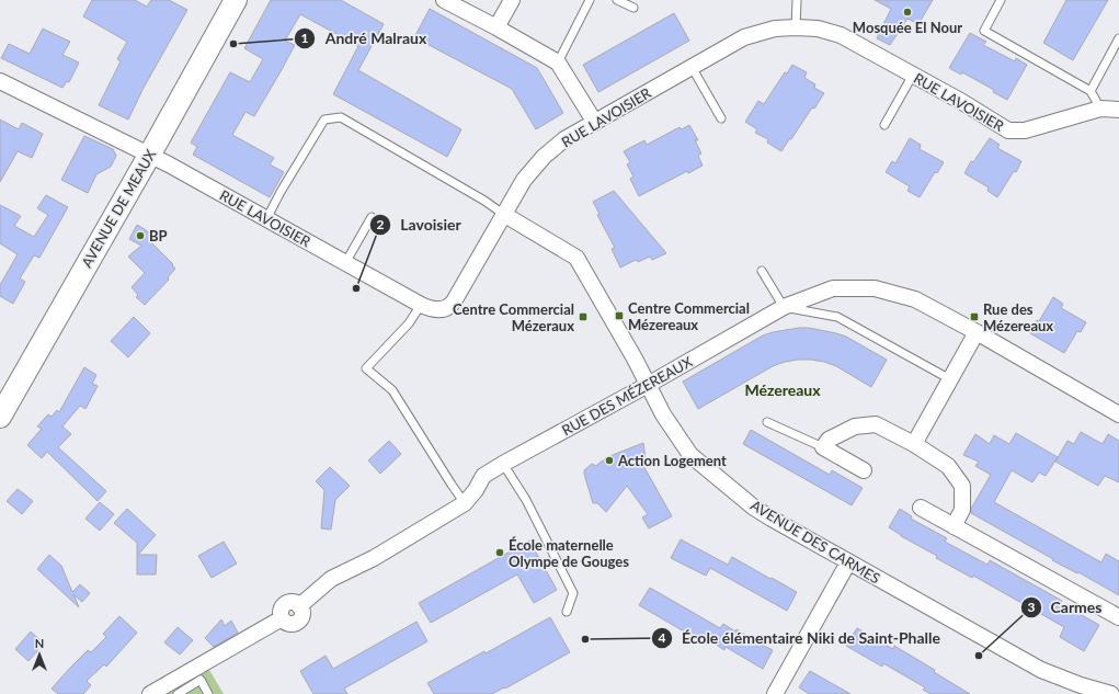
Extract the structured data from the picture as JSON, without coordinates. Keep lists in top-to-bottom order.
{
  "streets": {
    "main road": ["AVENUE DE MEAUX"],
    "street": ["RUE LAVOISIER", "RUE DES MÉZEREAUX", "AVENUE DES CARMES"]
  },
  "crossings": [
    ["RUE LAVOISIER", "AVENUE DE MEAUX"],
    ["RUE LAVOISIER", "AVENUE DES CARMES"],
    ["RUE DES MÉZEREAUX", "AVENUE DES CARMES"]
  ],
  "districts": ["Mézereaux"],
  "places": {
    "other": [
      "Mosquée El Nour",
      "André Malraux",
      "BP",
      "Lavoisier",
      "Action Logement",
      "École maternelle Olympe de Gouges",
      "École élémentaire Niki de Saint-Phalle",
      "Carmes"
    ],
    "transit": ["Centre Commercial Mézereaux", "Centre Commercial Mézeraux", "Rue des Mézereaux"]
  },
  "north": "top"
}
